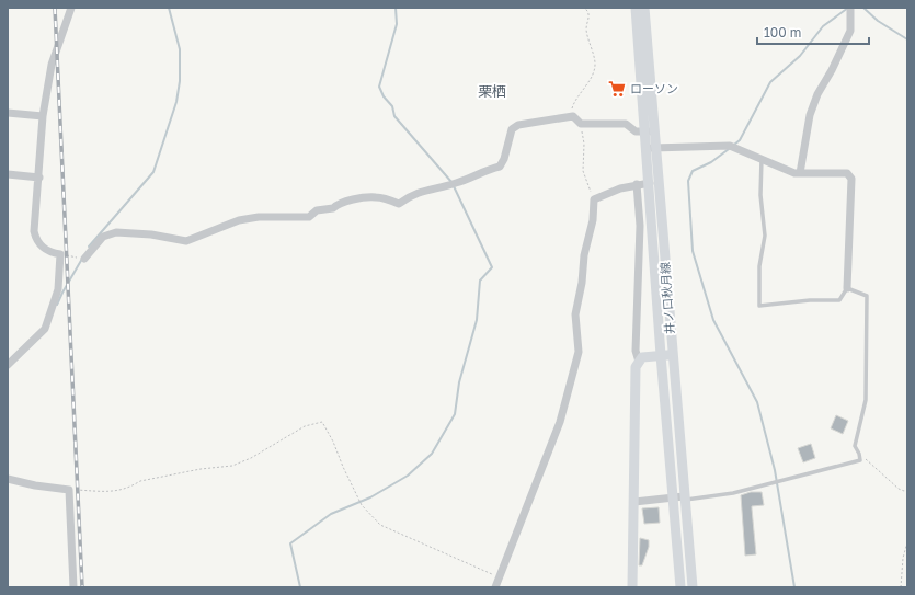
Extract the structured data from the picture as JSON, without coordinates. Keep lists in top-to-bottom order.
{
  "streets": {
    "main road": ["井ノ口秋月線"]
  },
  "districts": ["栗栖"],
  "places": {
    "supermarket": ["ローソン"]
  },
  "scale_bar": "100 m"
}
